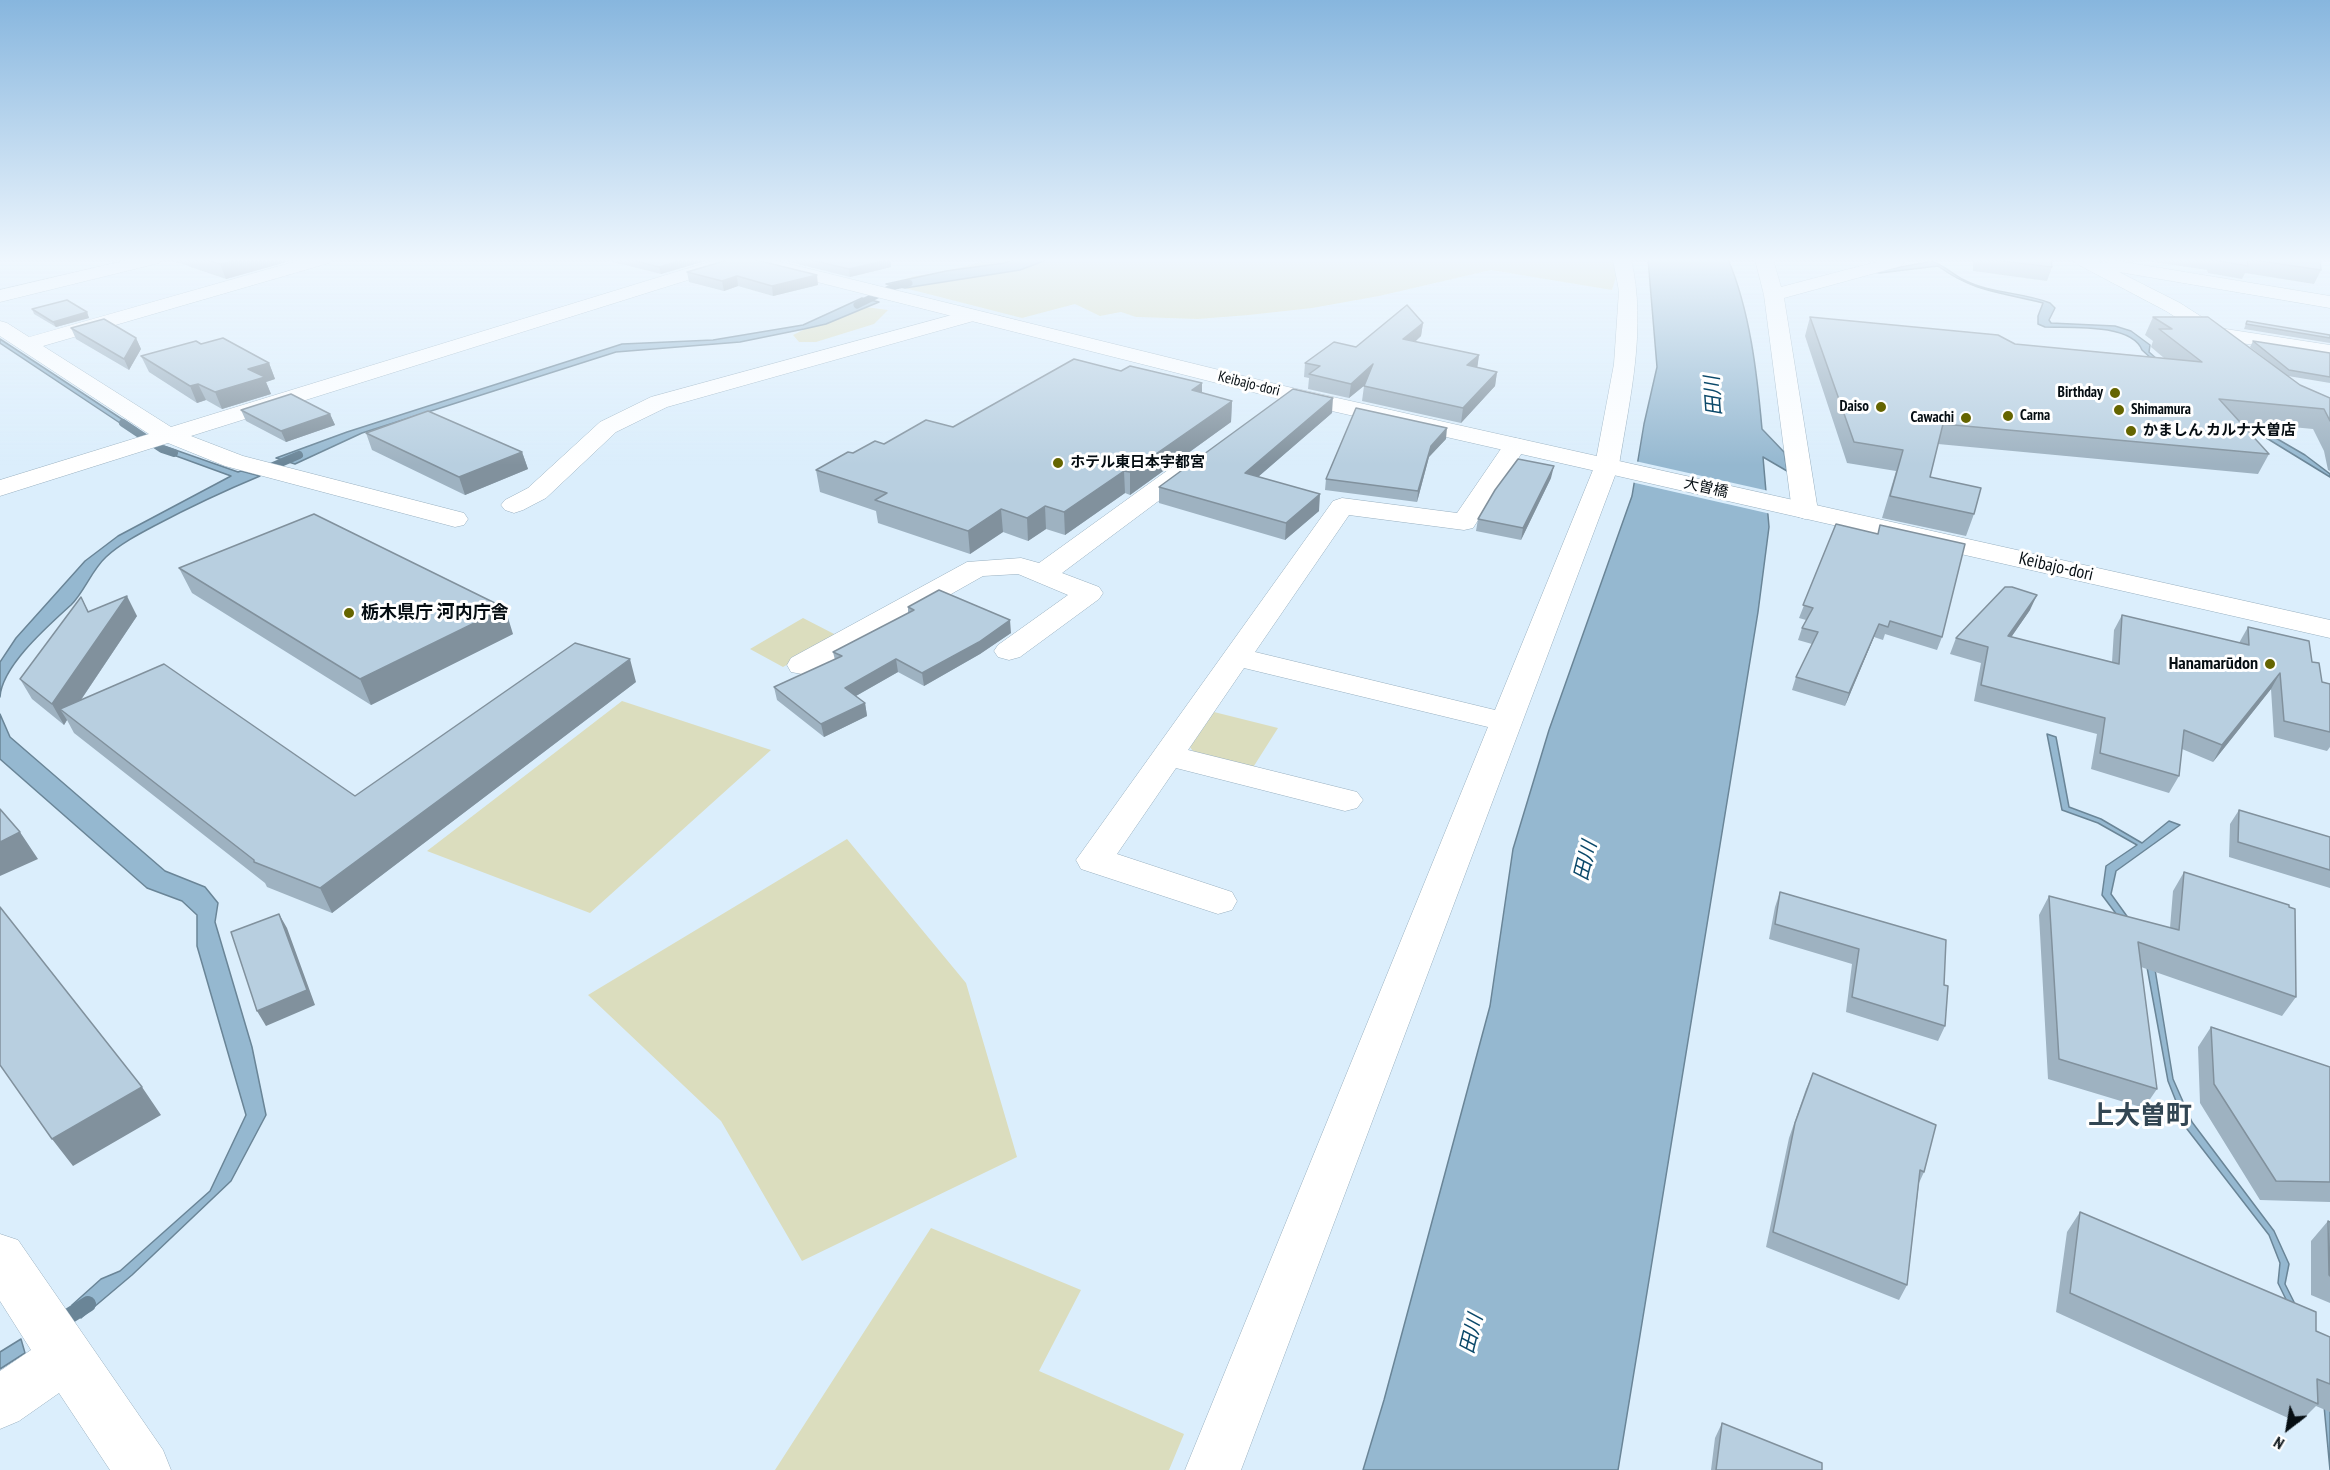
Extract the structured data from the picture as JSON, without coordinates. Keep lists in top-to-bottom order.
{
  "streets": {
    "street": ["Keibajo-dori", "大曽橋"]
  },
  "crossings": [
    ["Keibajo-dori", "大曽橋"]
  ],
  "districts": ["上大曽町"],
  "water": ["田川"],
  "places": [
    "Birthday",
    "Daiso",
    "Shimamura",
    "Carna",
    "Cawachi",
    "かましん カルナ大曽店",
    "ホテル東日本宇都宮",
    "栃木県庁 河内庁舎",
    "Hanamarūdon"
  ],
  "north": "bottom left"
}
